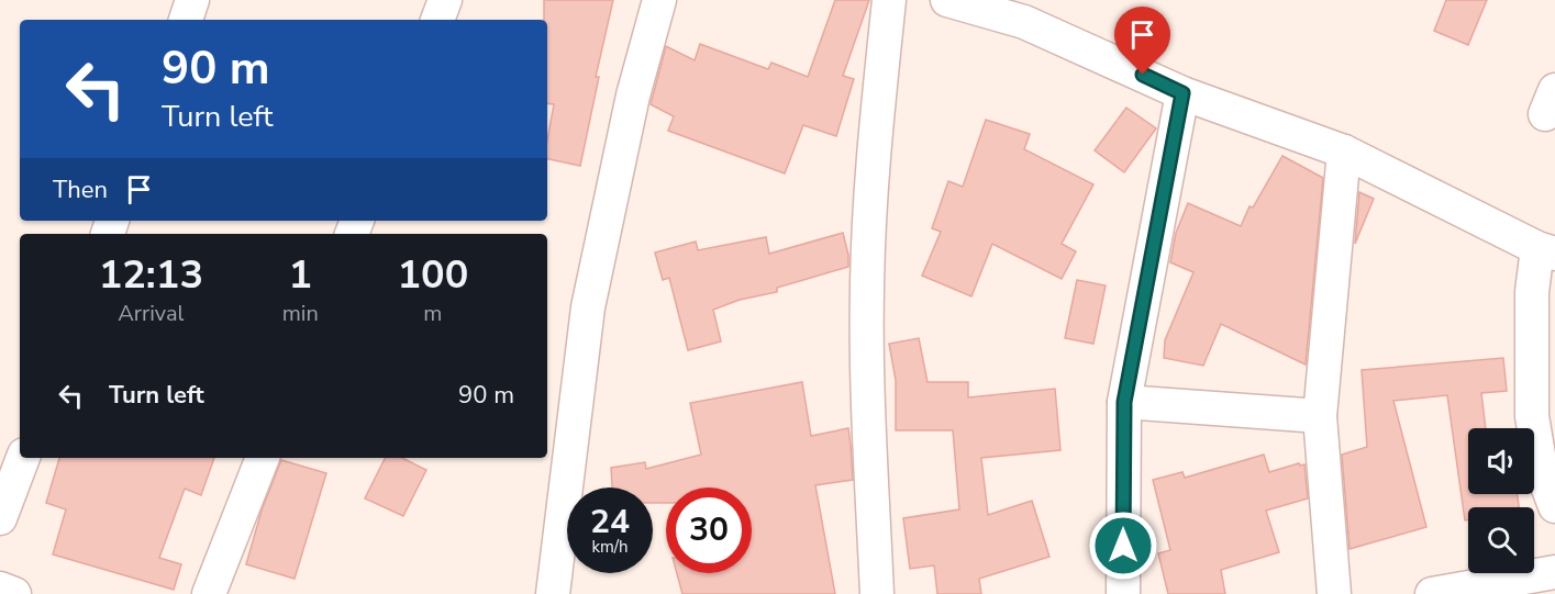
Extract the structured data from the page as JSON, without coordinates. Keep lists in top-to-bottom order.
{
  "page": {
    "turn": ["90 m", "Turn left"],
    "then": "Then",
    "eta": [
      "12:13",
      "Arrival",
      "1",
      "min",
      "100",
      "m"
    ],
    "list": [
      {
        "name": "Turn left",
        "value": "90 m"
      }
    ],
    "speed": "24 km/h",
    "limit": "30"
  }
}
